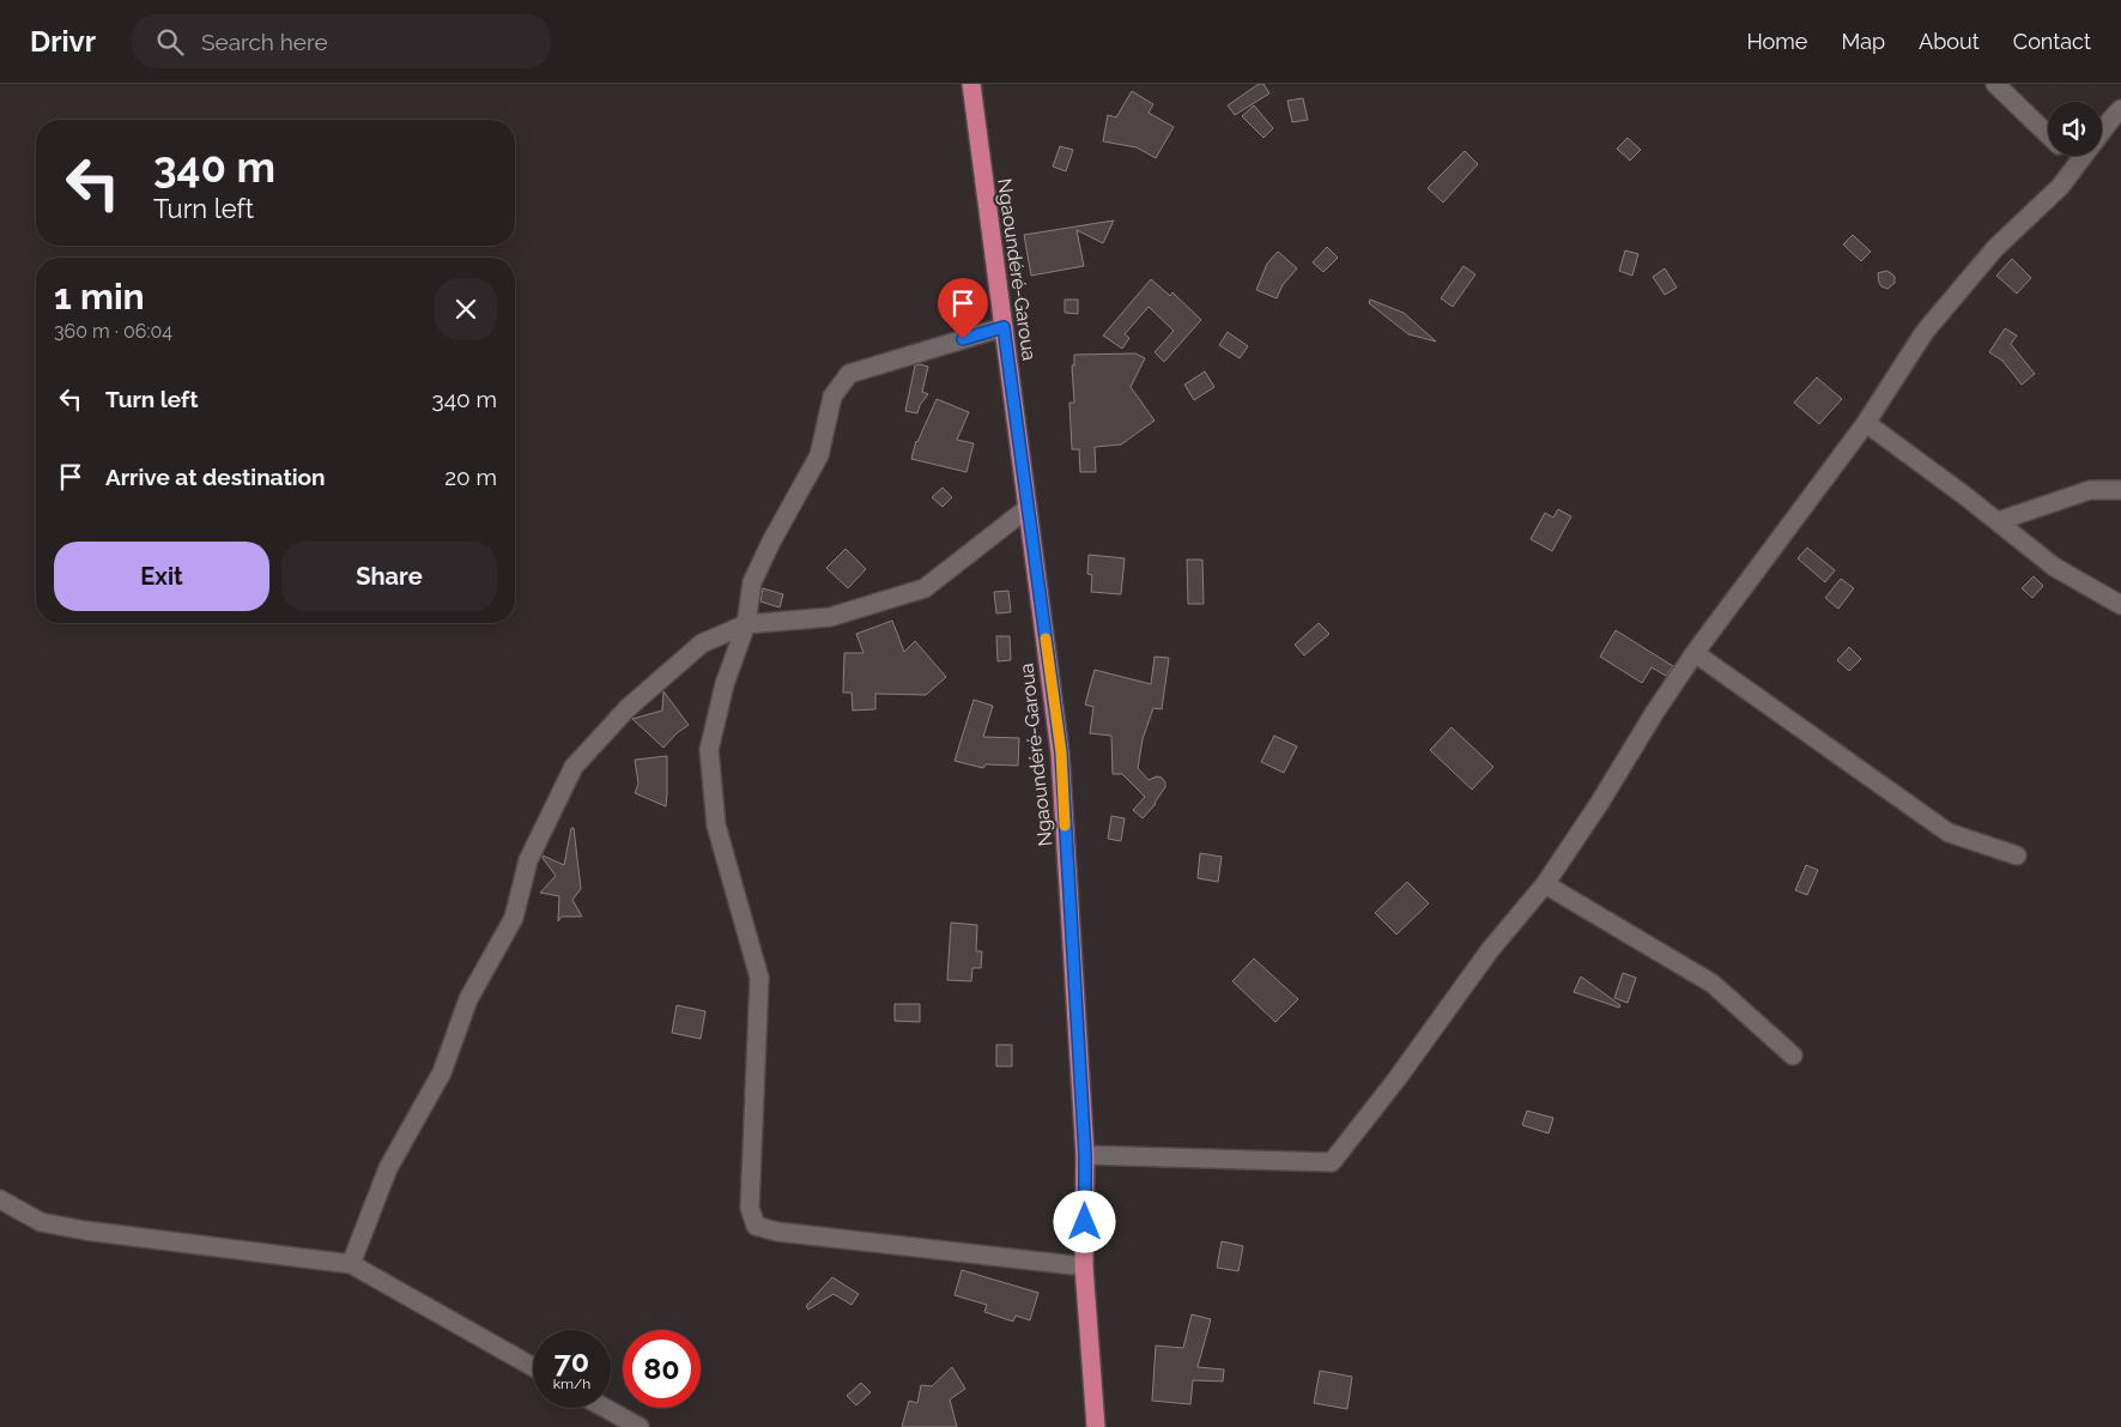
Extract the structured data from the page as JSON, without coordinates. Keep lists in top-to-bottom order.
{
  "streets": {
    "highway": ["Ngaoundéré-Garoua"]
  },
  "page": {
    "header": "Drivr",
    "search": "Search here",
    "nav": [
      "Home",
      "Map",
      "About",
      "Contact"
    ],
    "turn": ["340 m", "Turn left"],
    "heading": ["1 min", "360 m · 06:04"],
    "list": [
      {
        "name": "Turn left",
        "value": "340 m"
      },
      {
        "name": "Arrive at destination",
        "value": "20 m"
      }
    ],
    "buttons": ["Exit", "Share"],
    "speed": "70 km/h",
    "limit": "80"
  }
}
